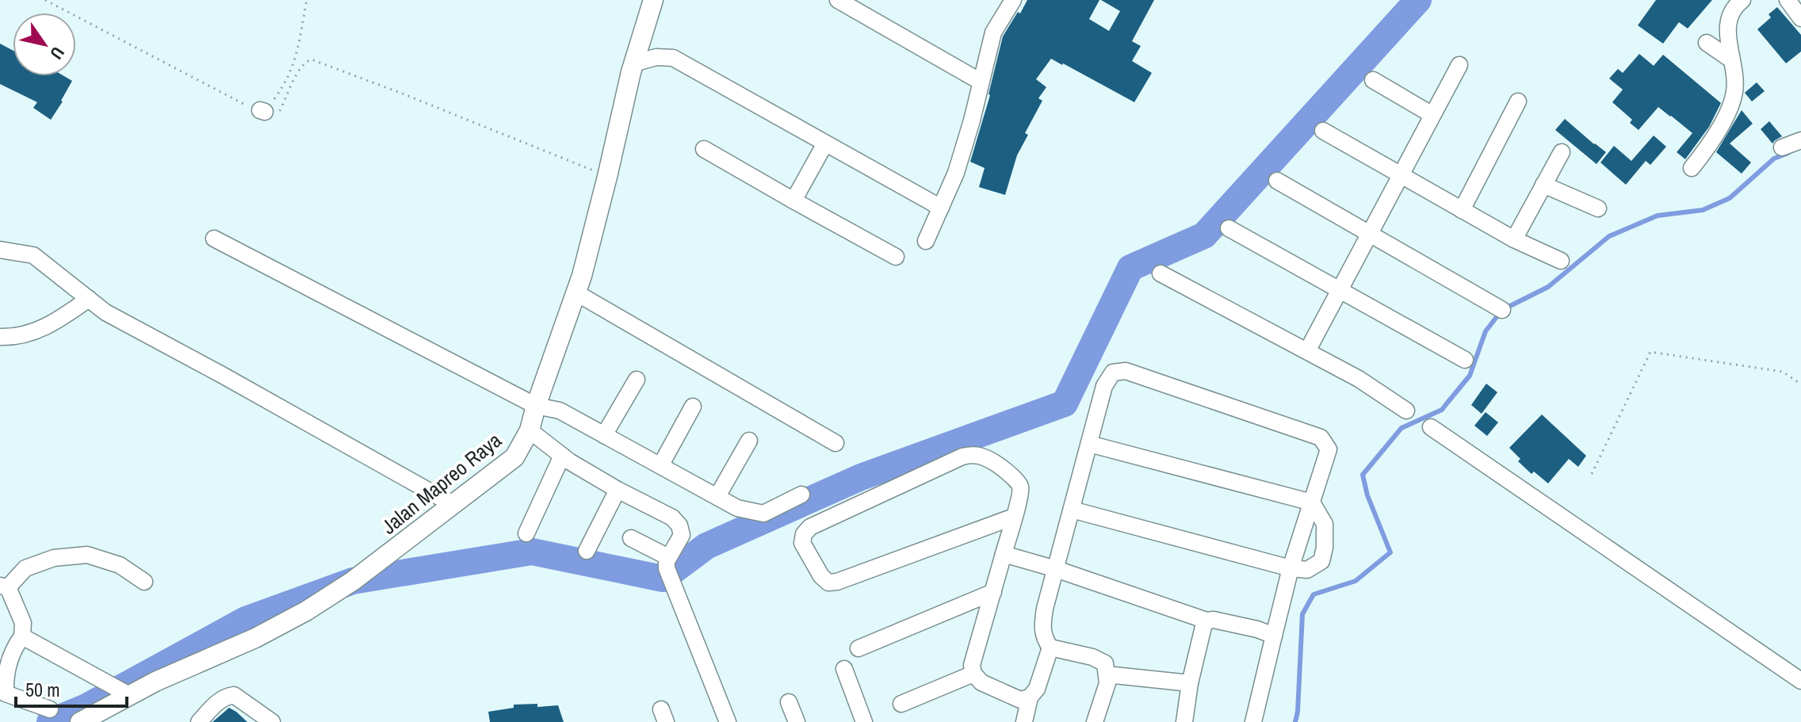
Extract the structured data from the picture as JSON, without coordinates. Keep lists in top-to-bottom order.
{
  "streets": {
    "street": ["Jalan Mapreo Raya"]
  },
  "scale_bar": "50 m",
  "north": "bottom right"
}
